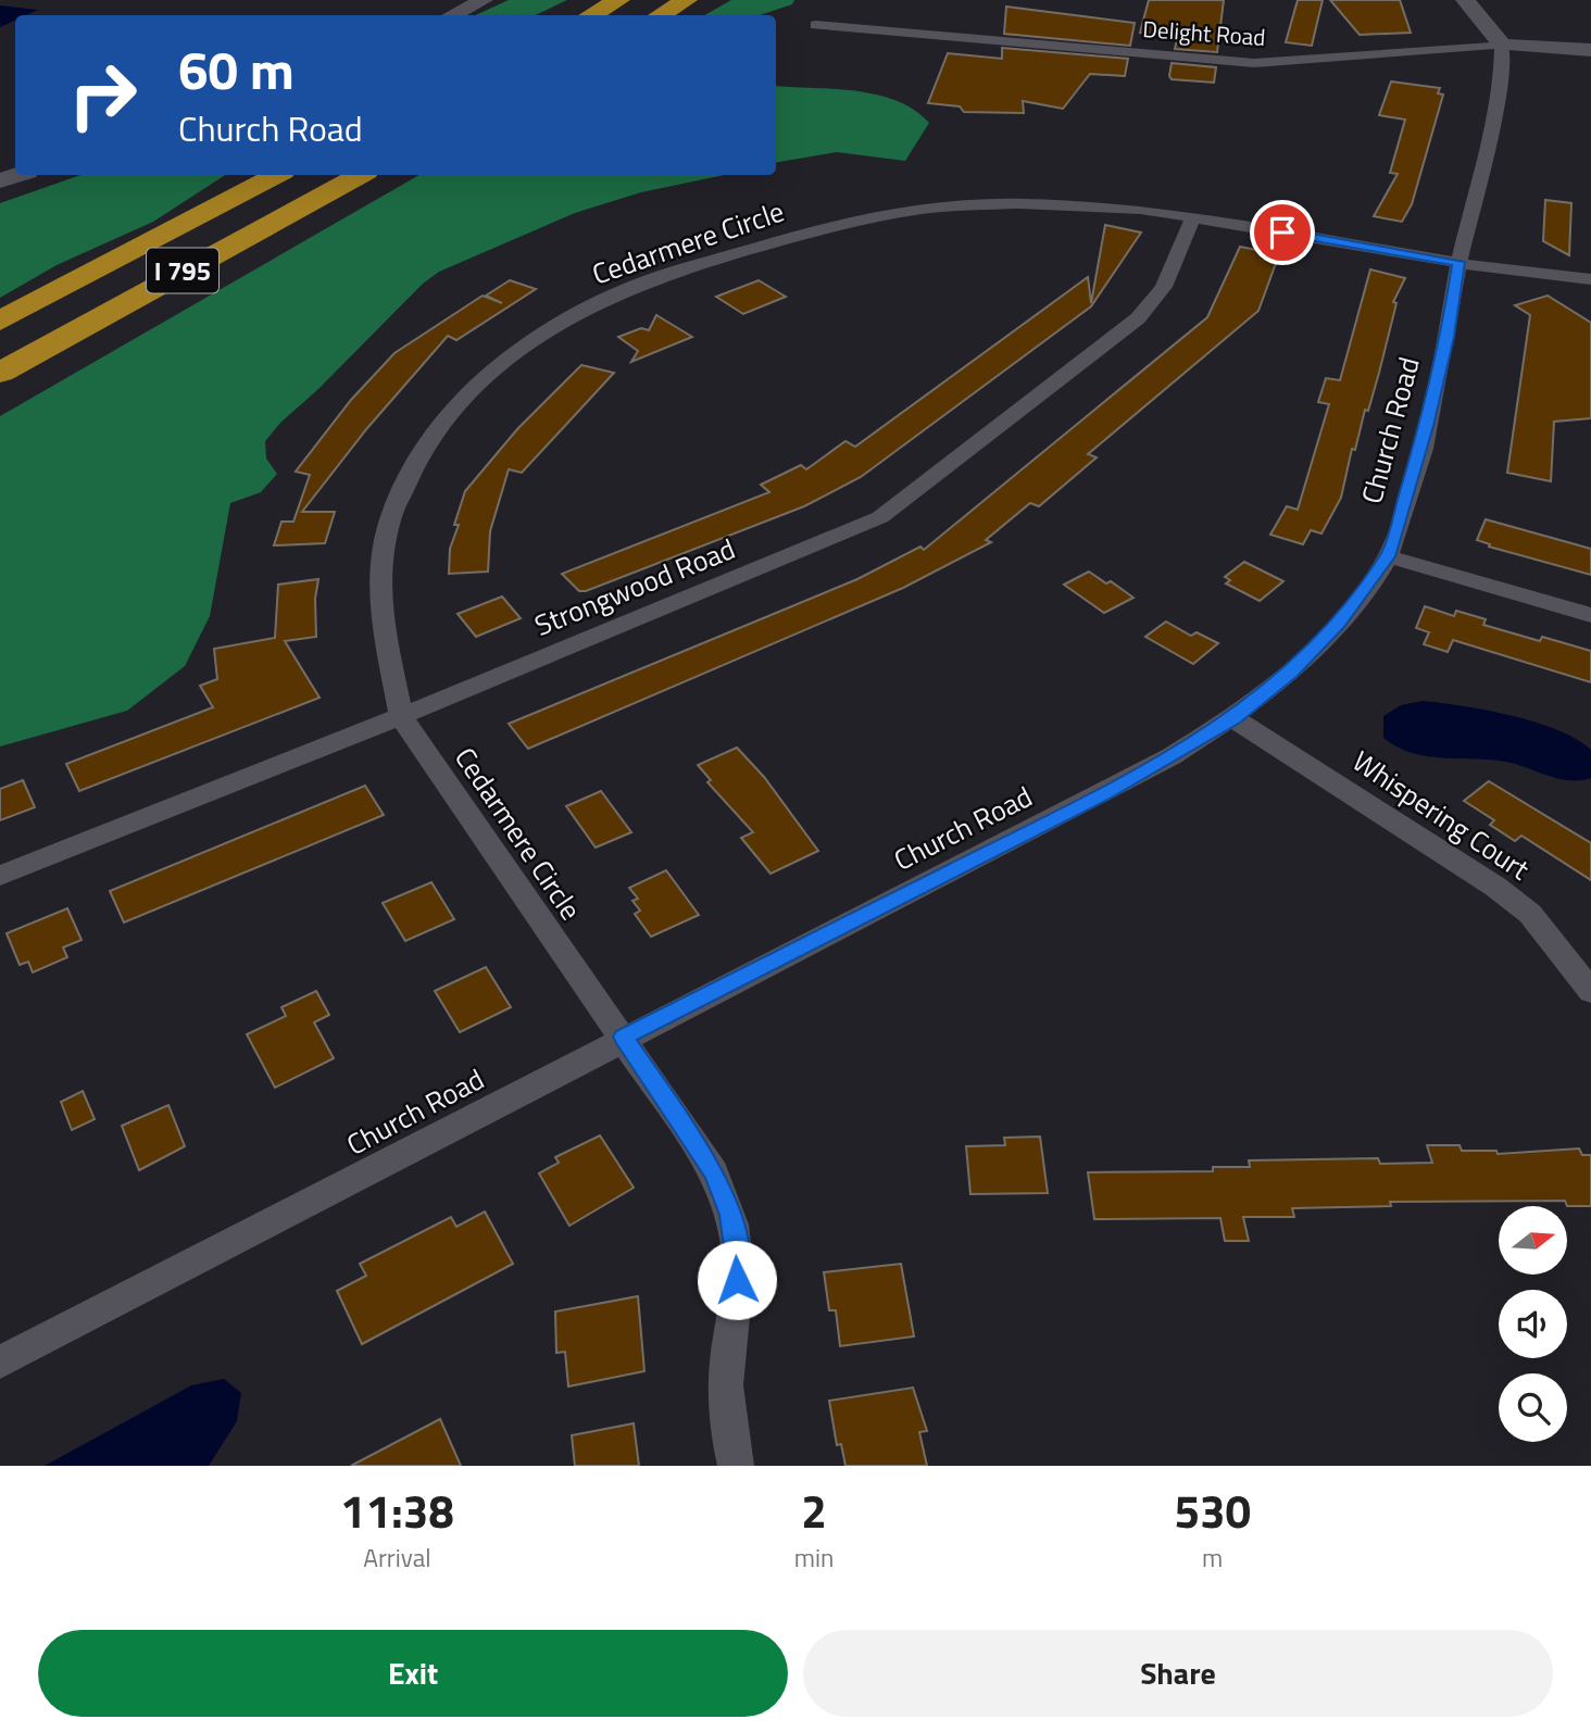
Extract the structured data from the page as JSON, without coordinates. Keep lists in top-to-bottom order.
{
  "streets": {
    "highway": ["I 795"],
    "street": [
      "Delight Road",
      "Cedarmere Circle",
      "Church Road",
      "Strongwood Road",
      "Whispering Court"
    ]
  },
  "crossings": [
    ["Delight Road", "Church Road"],
    ["Cedarmere Circle", "Church Road"],
    ["Cedarmere Circle", "Strongwood Road"],
    ["Church Road", "Whispering Court"]
  ],
  "north": "right",
  "page": {
    "turn": ["60 m", "Church Road"],
    "eta": [
      "11:38",
      "Arrival",
      "2",
      "min",
      "530",
      "m"
    ],
    "buttons": ["Exit", "Share"]
  }
}
